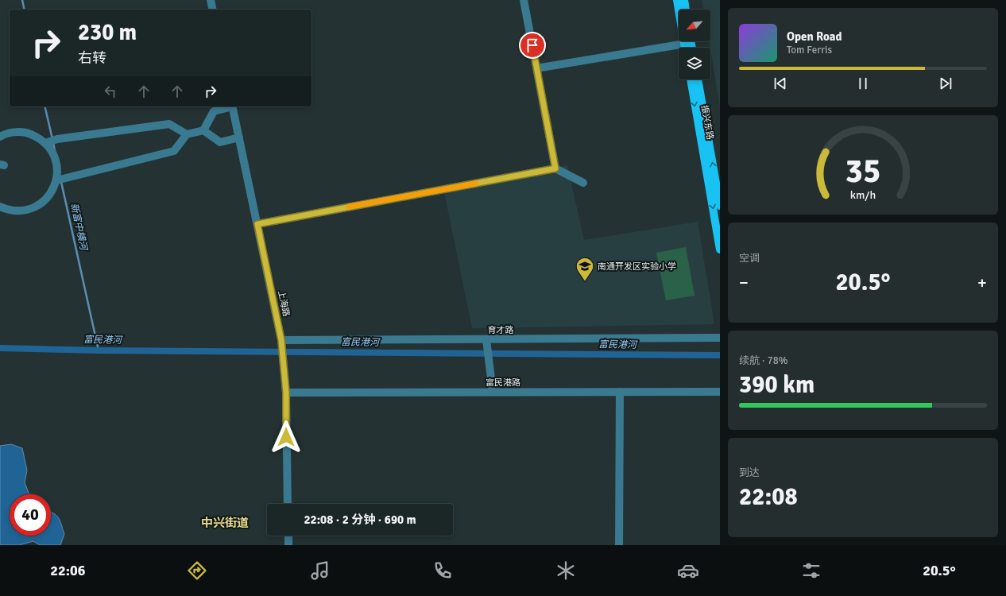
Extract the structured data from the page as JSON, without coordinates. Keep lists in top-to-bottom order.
{
  "streets": {
    "main road": ["振兴东路"],
    "street": ["上海路", "育才路", "富民港路"]
  },
  "crossings": [
    ["上海路", "育才路"],
    ["上海路", "富民港路"]
  ],
  "districts": ["中兴街道"],
  "water": ["新富中横河", "富民港河"],
  "places": {
    "school or university": ["南通开发区实验小学"]
  },
  "north": "bottom left",
  "page": {
    "turn": ["230 m", "右转"],
    "song": ["Open Road", "Tom Ferris"],
    "tile": [
      "空调",
      ["续航 · 78%", "390 km"],
      ["到达", "22:08"]
    ],
    "heat": ["−", "20.5°", "+"],
    "limit": "40",
    "trip": "22:08 · 2 分钟 · 690 m",
    "tabs": ["22:06", "20.5°"],
    "gauge": ["35", "km/h"]
  }
}
